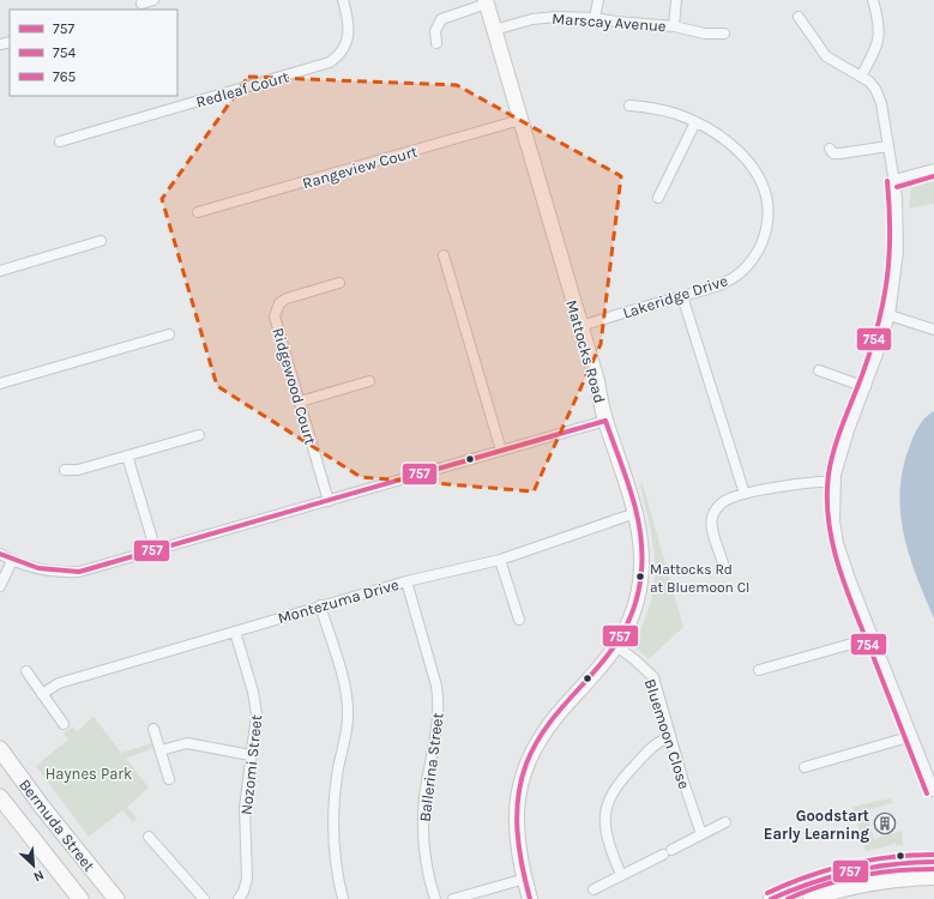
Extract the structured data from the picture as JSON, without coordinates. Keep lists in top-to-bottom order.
{
  "streets": {
    "main road": ["Bermuda Street"],
    "street": [
      "Marscay Avenue",
      "Redleaf Court",
      "Rangeview Court",
      "Lakeridge Drive",
      "Mattocks Road",
      "Ridgewood Court",
      "Montezuma Drive",
      "Bluemoon Close",
      "Nozomi Street",
      "Ballerina Street"
    ]
  },
  "crossings": [
    ["Marscay Avenue", "Mattocks Road"],
    ["Rangeview Court", "Mattocks Road"],
    ["Lakeridge Drive", "Mattocks Road"],
    ["Mattocks Road", "Montezuma Drive"],
    ["Mattocks Road", "Bluemoon Close"],
    ["Montezuma Drive", "Nozomi Street"],
    ["Montezuma Drive", "Ballerina Street"]
  ],
  "parks": ["Haynes Park"],
  "places": {
    "other": ["Mattocks Rd at Bluemoon Cl"],
    "building": ["Goodstart Early Learning"]
  },
  "lines": ["transit line 754", "transit line 757", "transit line 765"],
  "legend": ["757", "754", "765"],
  "north": "bottom right"
}
